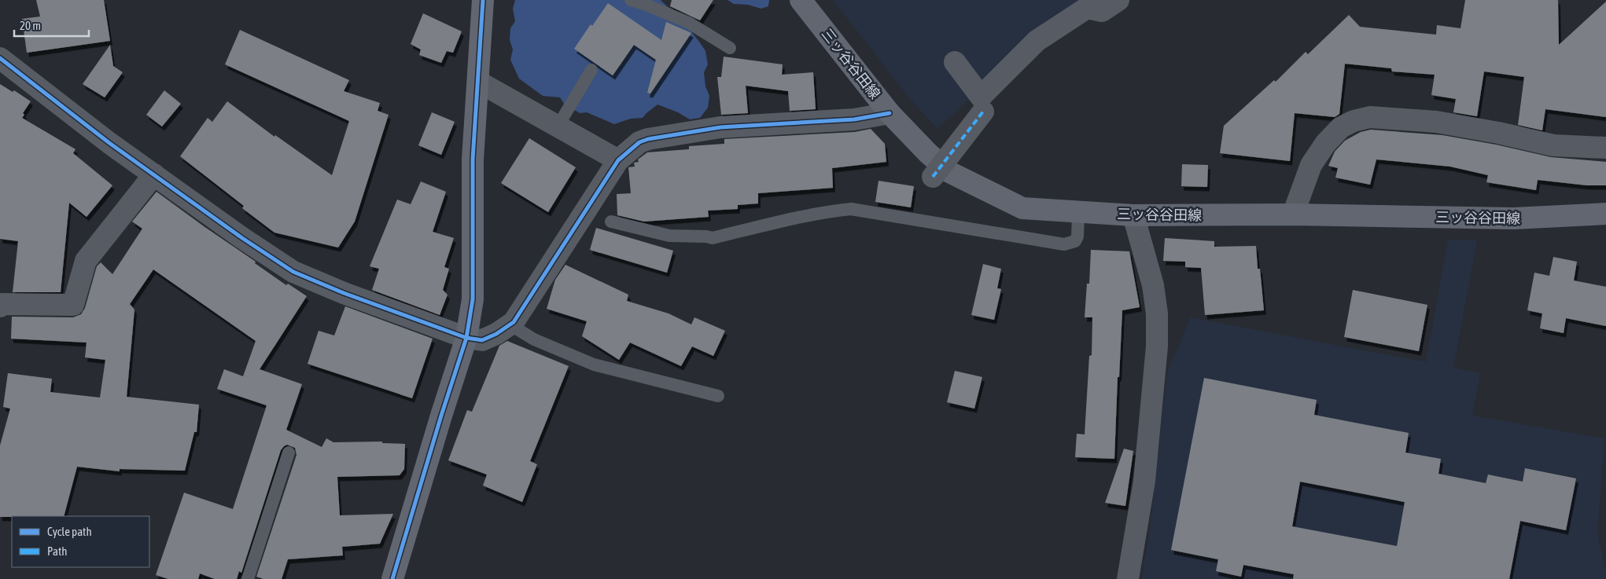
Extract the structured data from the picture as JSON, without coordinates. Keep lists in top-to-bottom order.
{
  "streets": {
    "main road": ["三ッ谷谷田線"]
  },
  "legend": ["Cycle path", "Path"],
  "scale_bar": "20 m"
}
